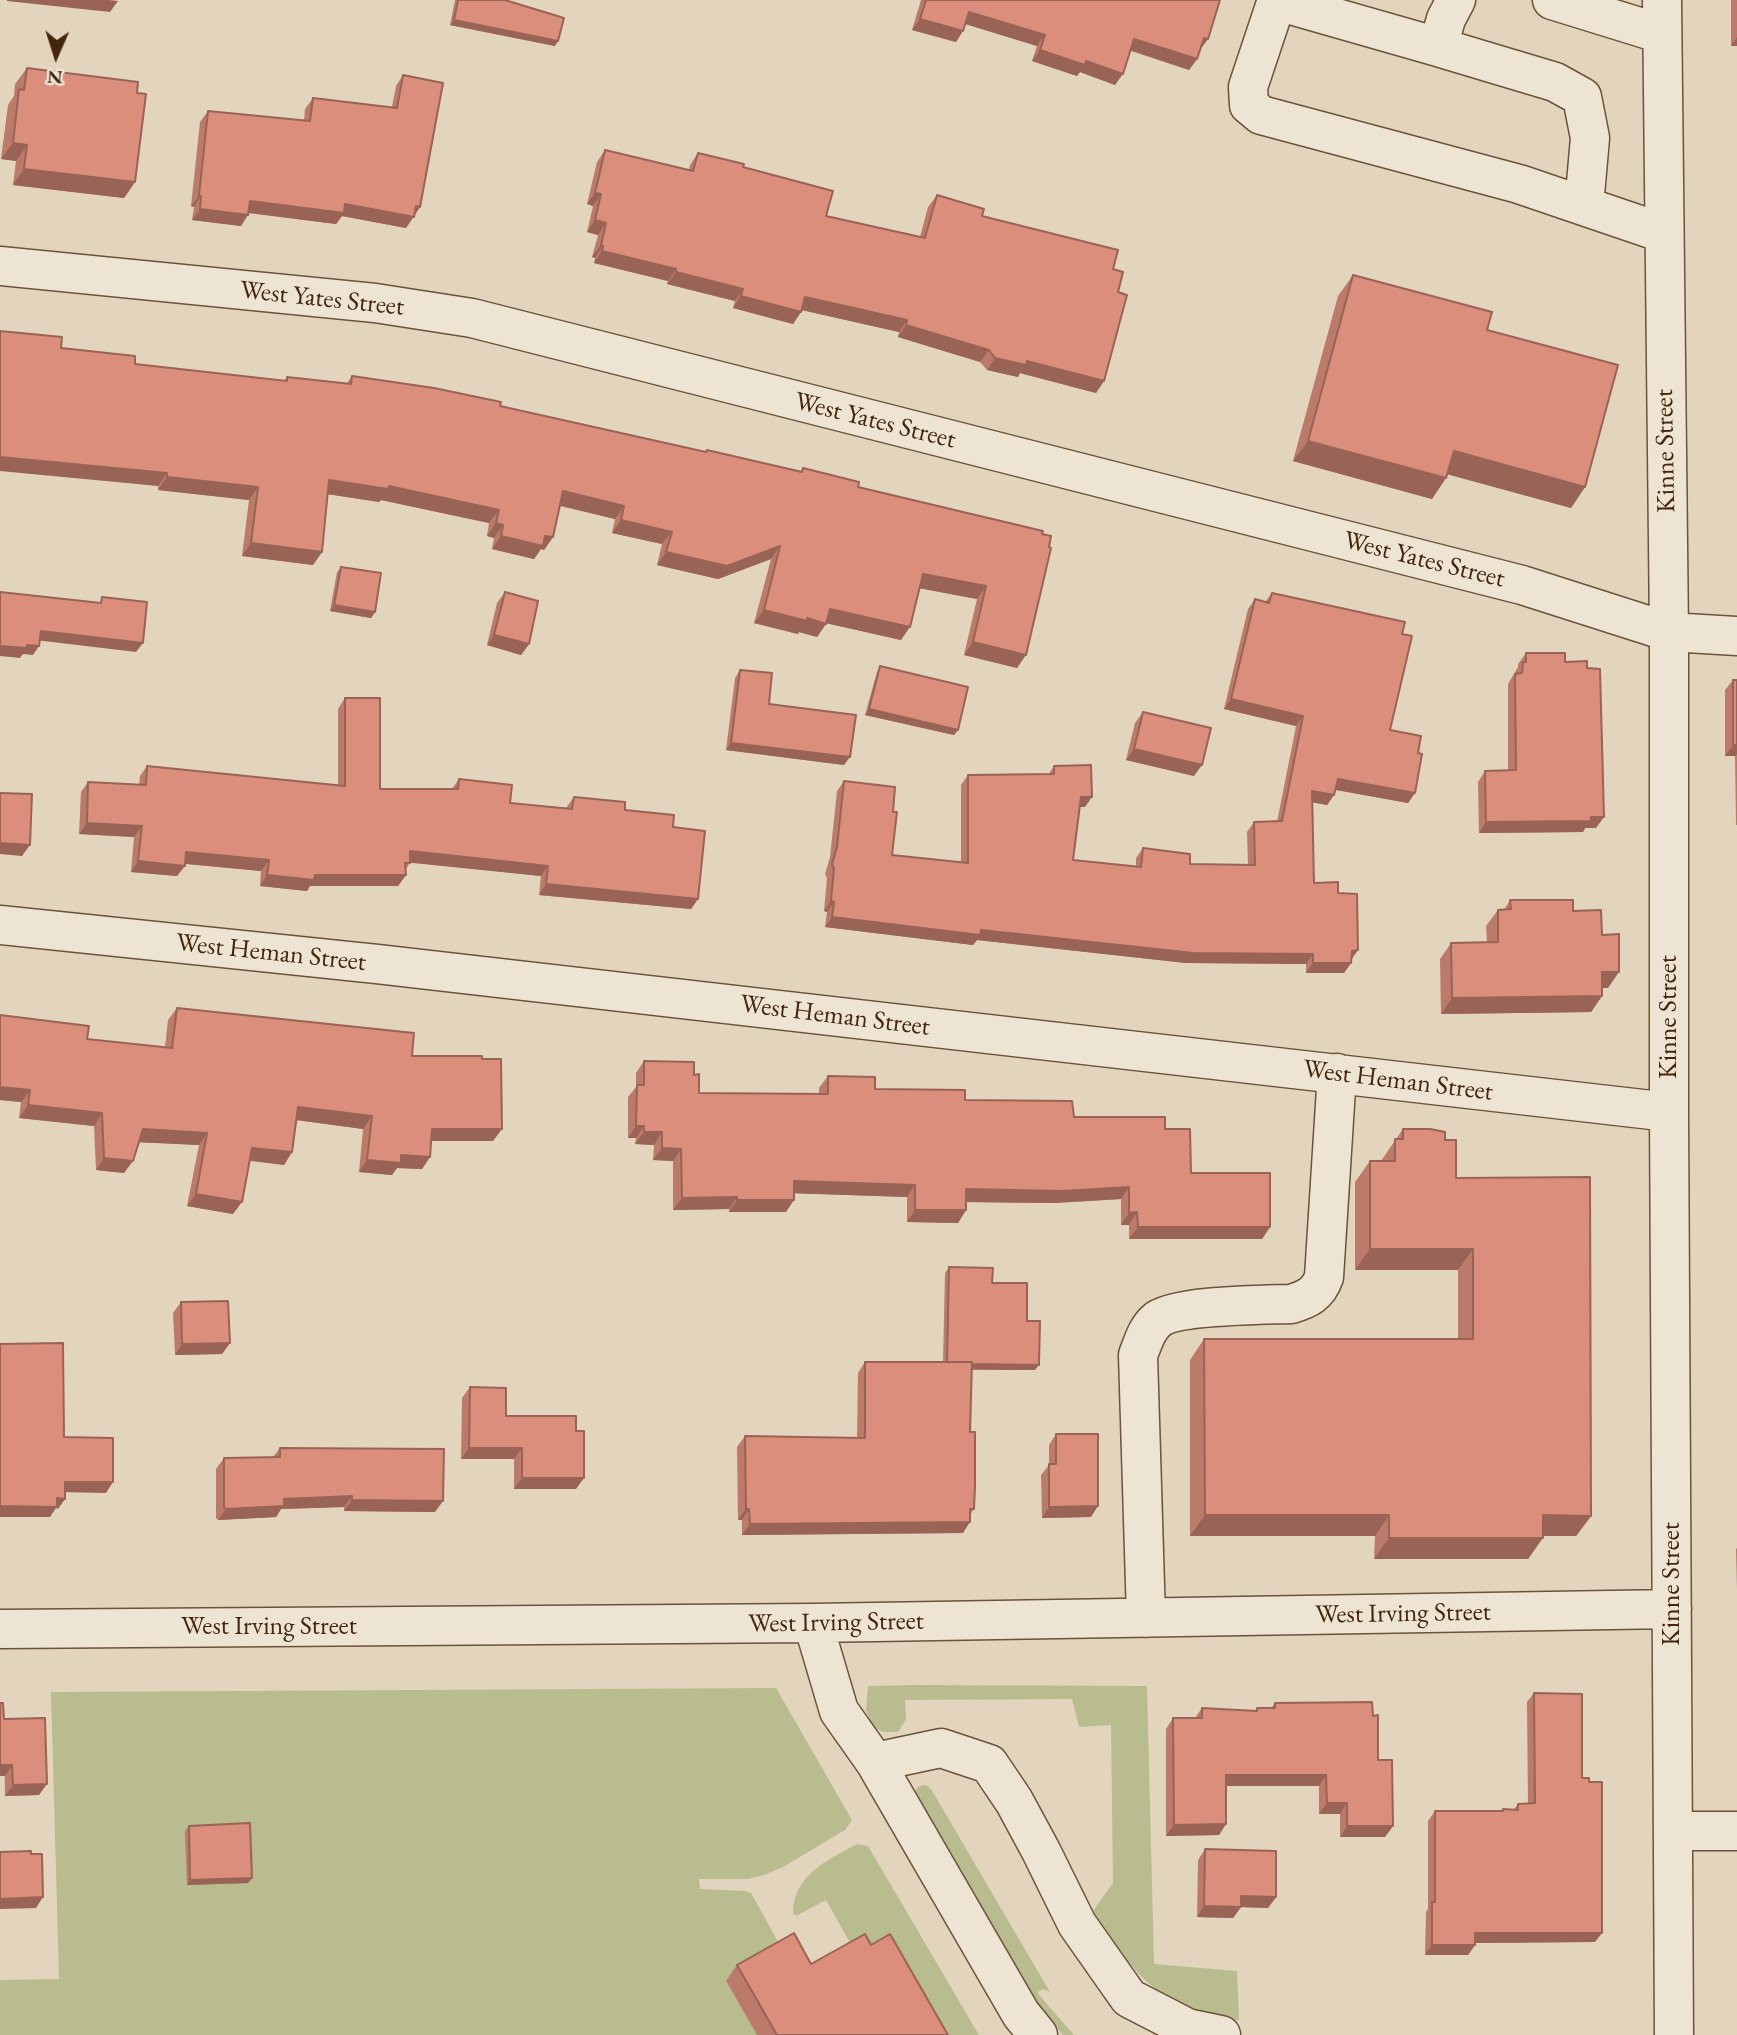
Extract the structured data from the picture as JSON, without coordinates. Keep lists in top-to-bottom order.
{
  "streets": {
    "street": [
      "West Yates Street",
      "Kinne Street",
      "West Heman Street",
      "West Irving Street"
    ]
  },
  "crossings": [
    ["West Yates Street", "Kinne Street"],
    ["Kinne Street", "West Heman Street"],
    ["Kinne Street", "West Irving Street"]
  ],
  "north": "bottom"
}
